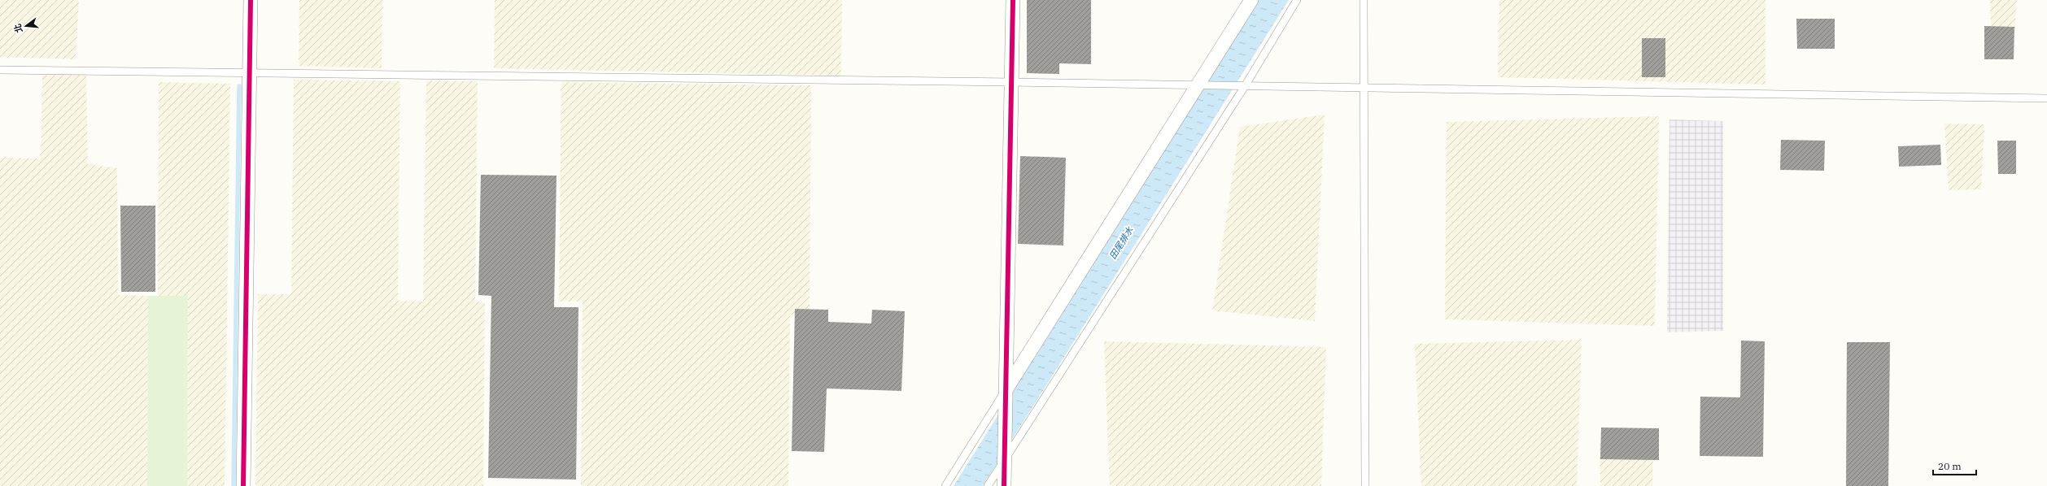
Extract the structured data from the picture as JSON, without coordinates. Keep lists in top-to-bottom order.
{
  "water": ["田尾排水"],
  "scale_bar": "20 m",
  "north": "left"
}
